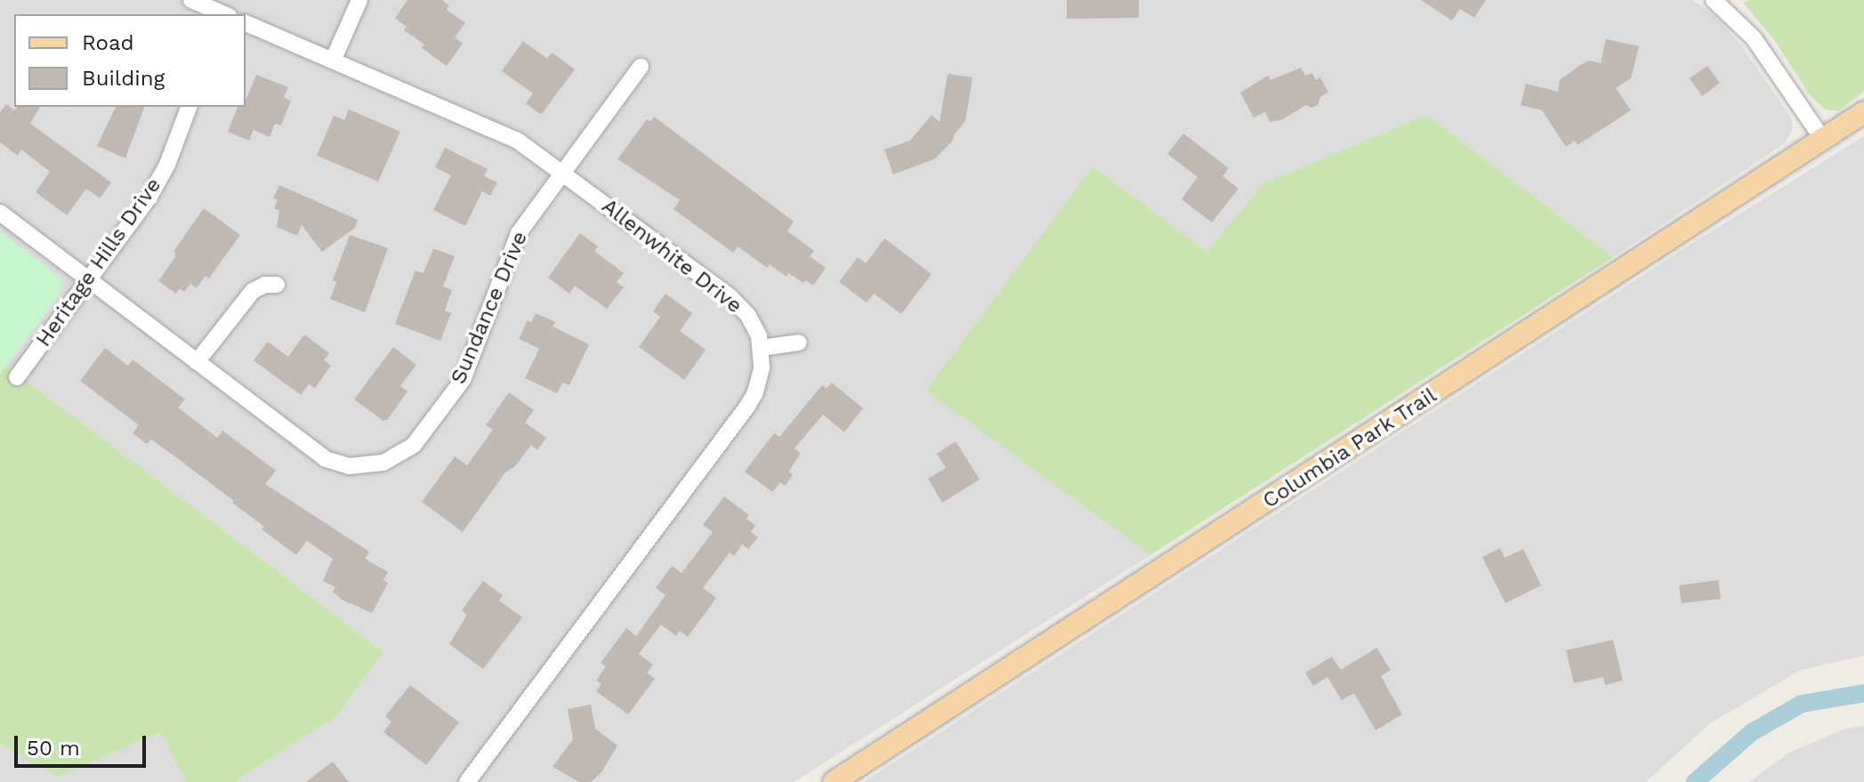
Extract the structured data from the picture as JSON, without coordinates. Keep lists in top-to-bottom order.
{
  "streets": {
    "main road": ["Columbia Park Trail"],
    "street": ["Allenwhite Drive", "Heritage Hills Drive", "Sundance Drive"]
  },
  "crossings": [
    ["Allenwhite Drive", "Sundance Drive"],
    ["Heritage Hills Drive", "Sundance Drive"]
  ],
  "legend": ["Road", "Building"],
  "scale_bar": "50 m"
}
